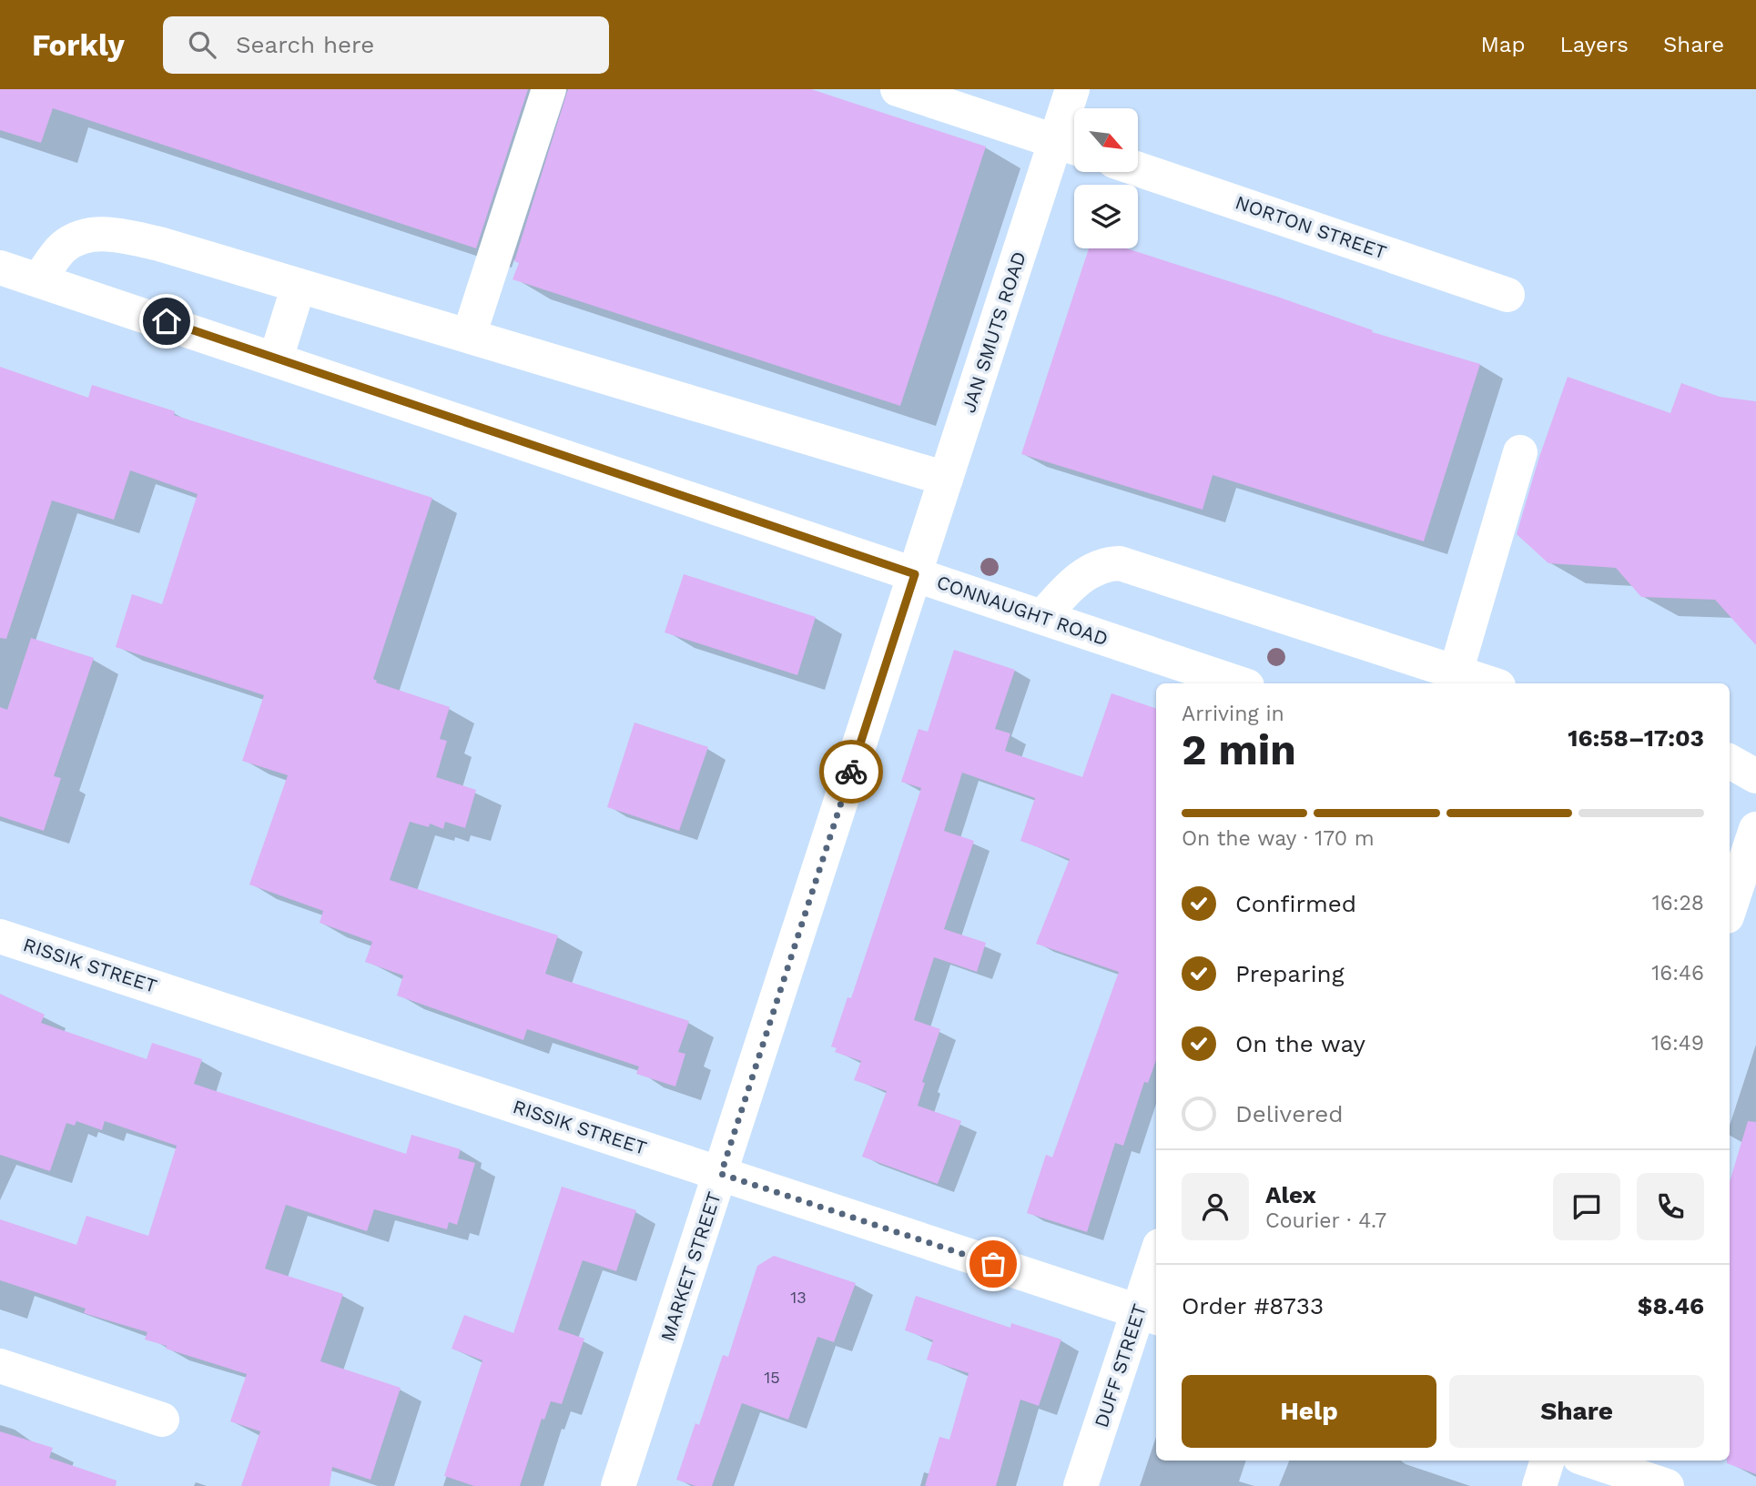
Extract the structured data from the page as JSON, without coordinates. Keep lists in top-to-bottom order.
{
  "streets": {
    "street": [
      "NORTON STREET",
      "JAN SMUTS ROAD",
      "CONNAUGHT ROAD",
      "RISSIK STREET",
      "MARKET STREET",
      "DUFF STREET"
    ]
  },
  "crossings": [
    ["JAN SMUTS ROAD", "CONNAUGHT ROAD"],
    ["JAN SMUTS ROAD", "MARKET STREET"],
    ["CONNAUGHT ROAD", "MARKET STREET"],
    ["RISSIK STREET", "MARKET STREET"],
    ["RISSIK STREET", "DUFF STREET"]
  ],
  "house_numbers": ["13", "15"],
  "north": "bottom right",
  "page": {
    "header": "Forkly",
    "search": "Search here",
    "nav": ["Map", "Layers", "Share"],
    "heading": ["2 min", "Arriving in", "16:58–17:03"],
    "panel": [
      "Alex",
      "Courier · 4.7",
      "Order #8733",
      "$8.46"
    ],
    "bar": "On the way · 170 m",
    "list": [
      ["Confirmed", "16:28"],
      ["Preparing", "16:46"],
      ["On the way", "16:49"],
      "Delivered"
    ],
    "buttons": ["Help", "Share"]
  }
}
